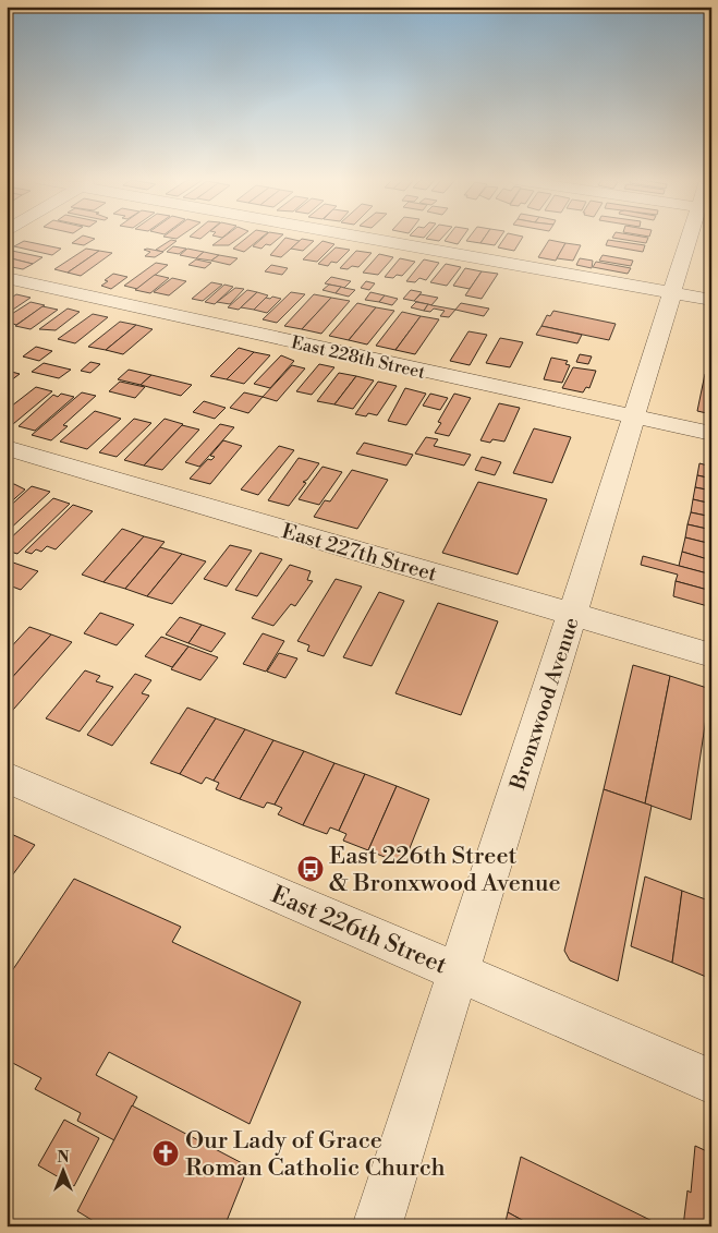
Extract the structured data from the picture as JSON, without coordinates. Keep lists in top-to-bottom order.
{
  "streets": {
    "street": [
      "East 228th Street",
      "East 227th Street",
      "Bronxwood Avenue",
      "East 226th Street"
    ]
  },
  "crossings": [
    ["East 228th Street", "Bronxwood Avenue"],
    ["East 227th Street", "Bronxwood Avenue"],
    ["Bronxwood Avenue", "East 226th Street"]
  ],
  "places": {
    "bus stop": ["East 226th Street & Bronxwood Avenue"],
    "church": ["Our Lady of Grace Roman Catholic Church"]
  },
  "north": "top"
}
